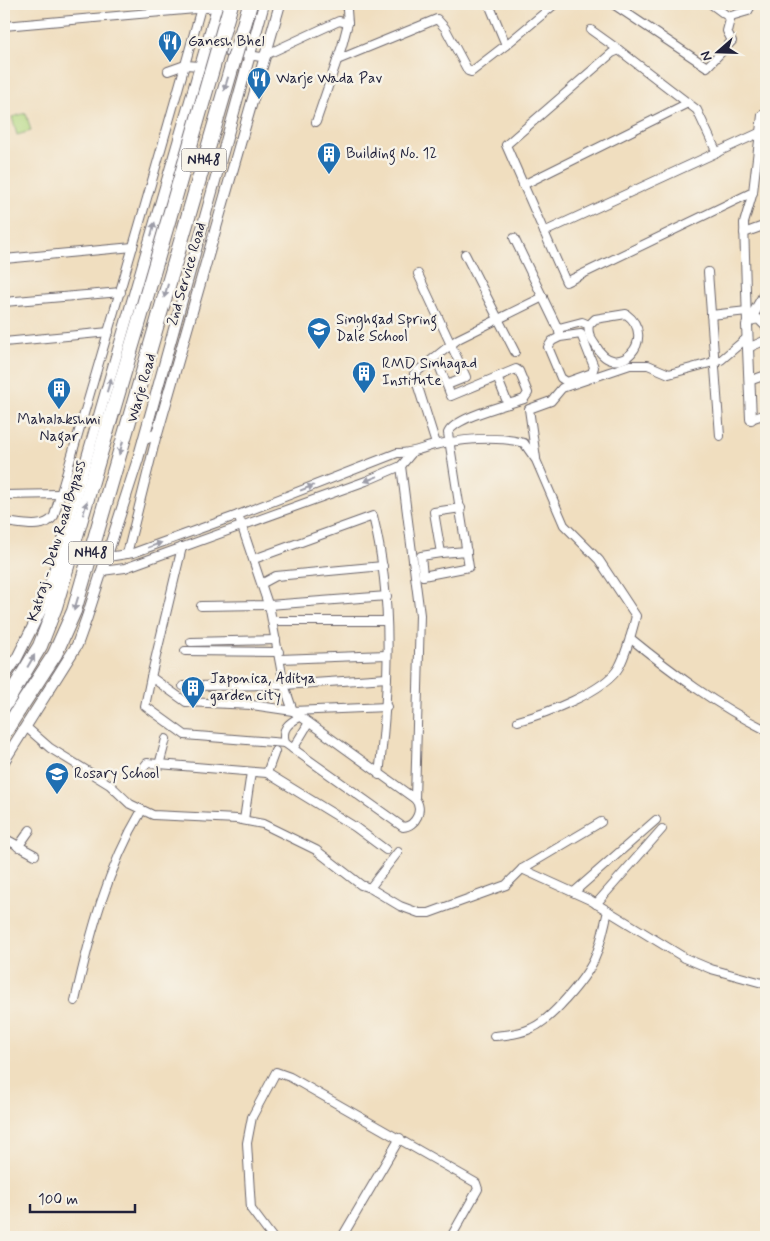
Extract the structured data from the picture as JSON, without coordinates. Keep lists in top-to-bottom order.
{
  "streets": {
    "highway": ["NH48", "Katraj - Dehu Road Bypass"],
    "street": ["2nd Service Road", "Warje Road"]
  },
  "crossings": [
    ["NH48", "Katraj - Dehu Road Bypass"]
  ],
  "places": {
    "restaurant": ["Ganesh Bhel", "Warje Wada Pav"],
    "building": [
      "Building No. 12",
      "RMD Sinhagad Institute",
      "Mahalakshmi Nagar",
      "Japonica, Aditya garden city"
    ],
    "school or university": ["Singhgad Spring Dale School", "Rosary School"]
  },
  "scale_bar": "100 m",
  "north": "left"
}
